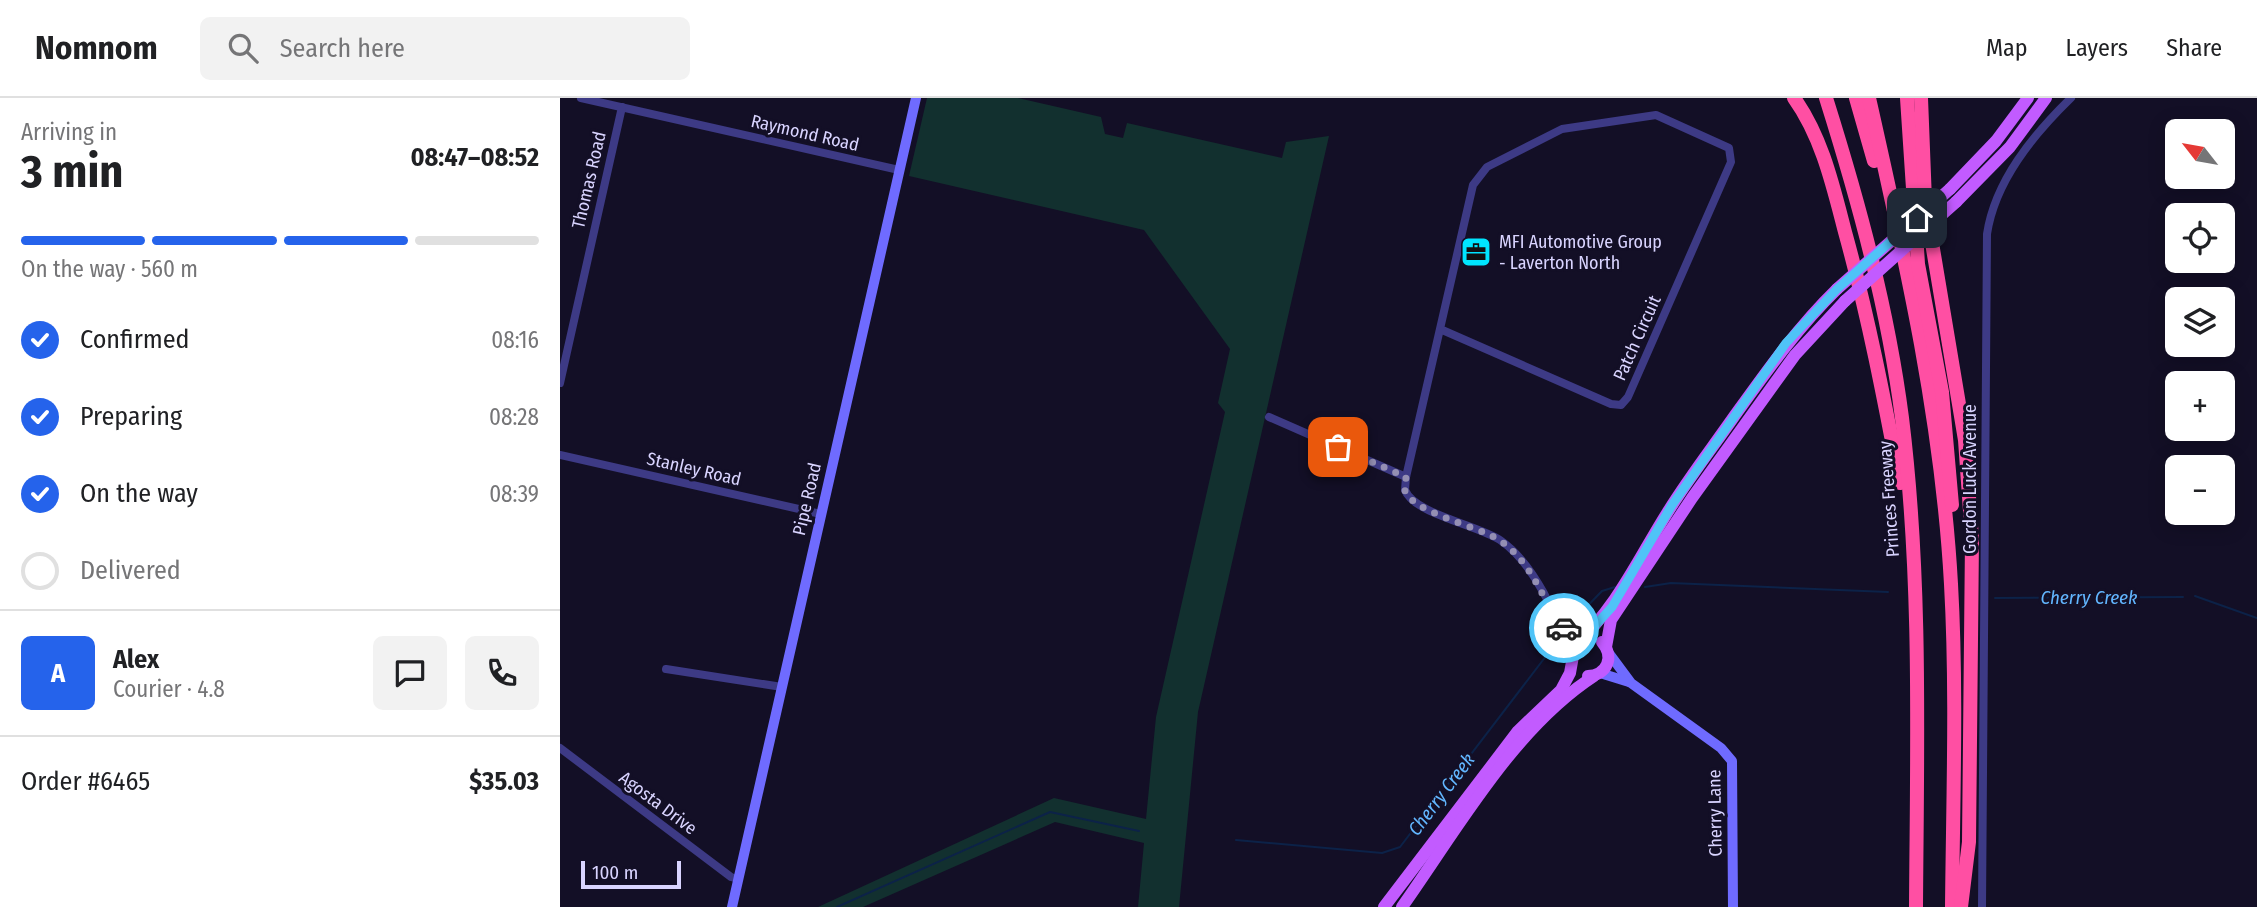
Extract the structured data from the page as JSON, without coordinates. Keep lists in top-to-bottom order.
{
  "streets": {
    "highway": ["Princes Freeway"],
    "street": [
      "Raymond Road",
      "Thomas Road",
      "Patch Circuit",
      "Stanley Road",
      "Gordon Luck Avenue",
      "Pipe Road",
      "Agosta Drive",
      "Cherry Lane"
    ]
  },
  "crossings": [
    ["Raymond Road", "Thomas Road"],
    ["Raymond Road", "Pipe Road"],
    ["Stanley Road", "Pipe Road"],
    ["Pipe Road", "Agosta Drive"]
  ],
  "water": ["Cherry Creek"],
  "places": {
    "office": ["MFI Automotive Group - Laverton North"]
  },
  "scale_bar": "100 m",
  "north": "top left",
  "page": {
    "header": "Nomnom",
    "search": "Search here",
    "nav": ["Map", "Layers", "Share"],
    "heading": ["3 min", "Arriving in", "08:47–08:52"],
    "panel": [
      "Alex",
      "Courier · 4.8",
      "Order #6465",
      "$35.03"
    ],
    "map_buttons": ["+", "−"],
    "bar": "On the way · 560 m",
    "list": [
      ["Confirmed", "08:16"],
      ["Preparing", "08:28"],
      ["On the way", "08:39"],
      "Delivered"
    ],
    "round": "A",
    "scale": "100 m"
  }
}
